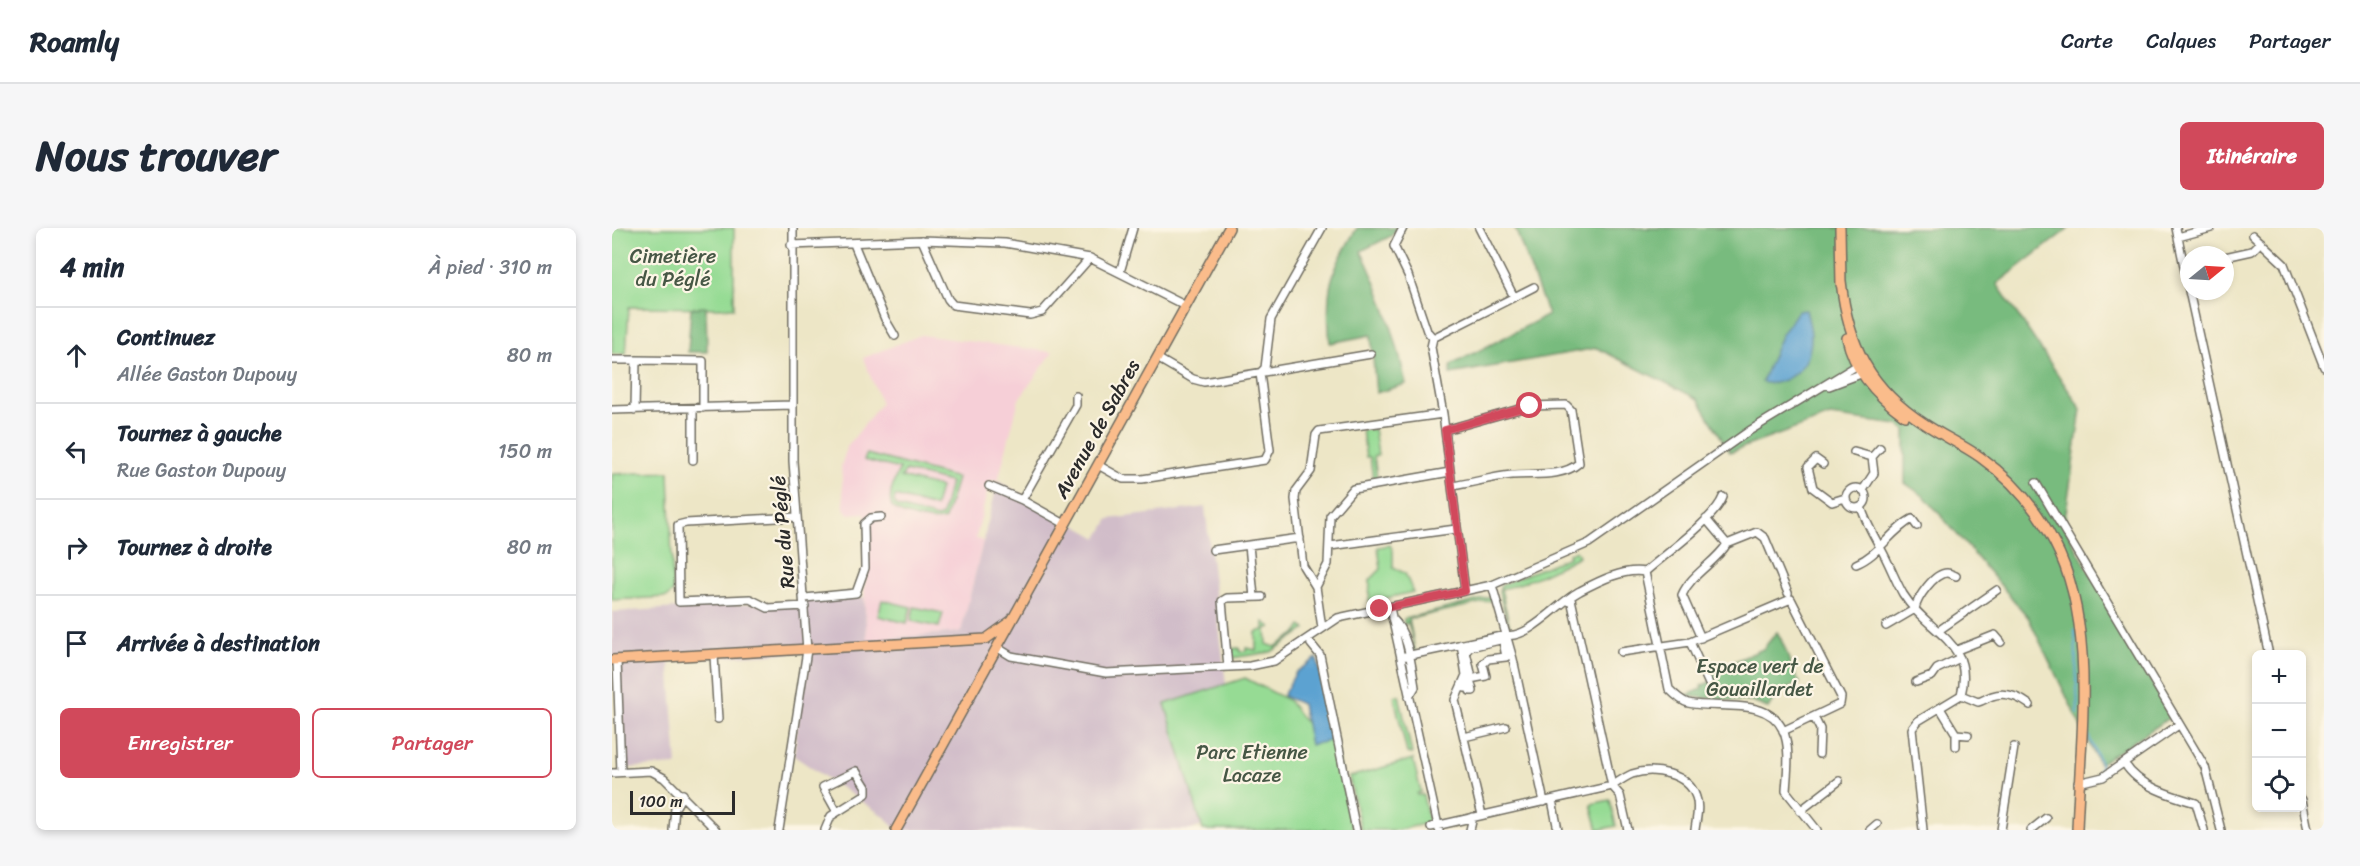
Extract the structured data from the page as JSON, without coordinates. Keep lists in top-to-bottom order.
{
  "streets": {
    "main road": ["Avenue de Sabres"],
    "street": ["Rue du Péglé"]
  },
  "parks": ["Cimetière du Péglé", "Espace vert de Gouaillardet", "Parc Etienne Lacaze"],
  "scale_bar": "100 m",
  "north": "right",
  "page": {
    "header": "Roamly",
    "nav": ["Carte", "Calques", "Partager"],
    "title": "Nous trouver",
    "buttons": [
      "Itinéraire",
      ["Enregistrer", "Partager"]
    ],
    "heading": ["4 min", "À pied · 310 m"],
    "list": [
      ["Continuez", "Allée Gaston Dupouy", "80 m"],
      ["Tournez à gauche", "Rue Gaston Dupouy", "150 m"],
      ["Tournez à droite", "80 m"],
      "Arrivée à destination"
    ],
    "map_buttons": ["+", "−"],
    "scale": "100 m"
  }
}
